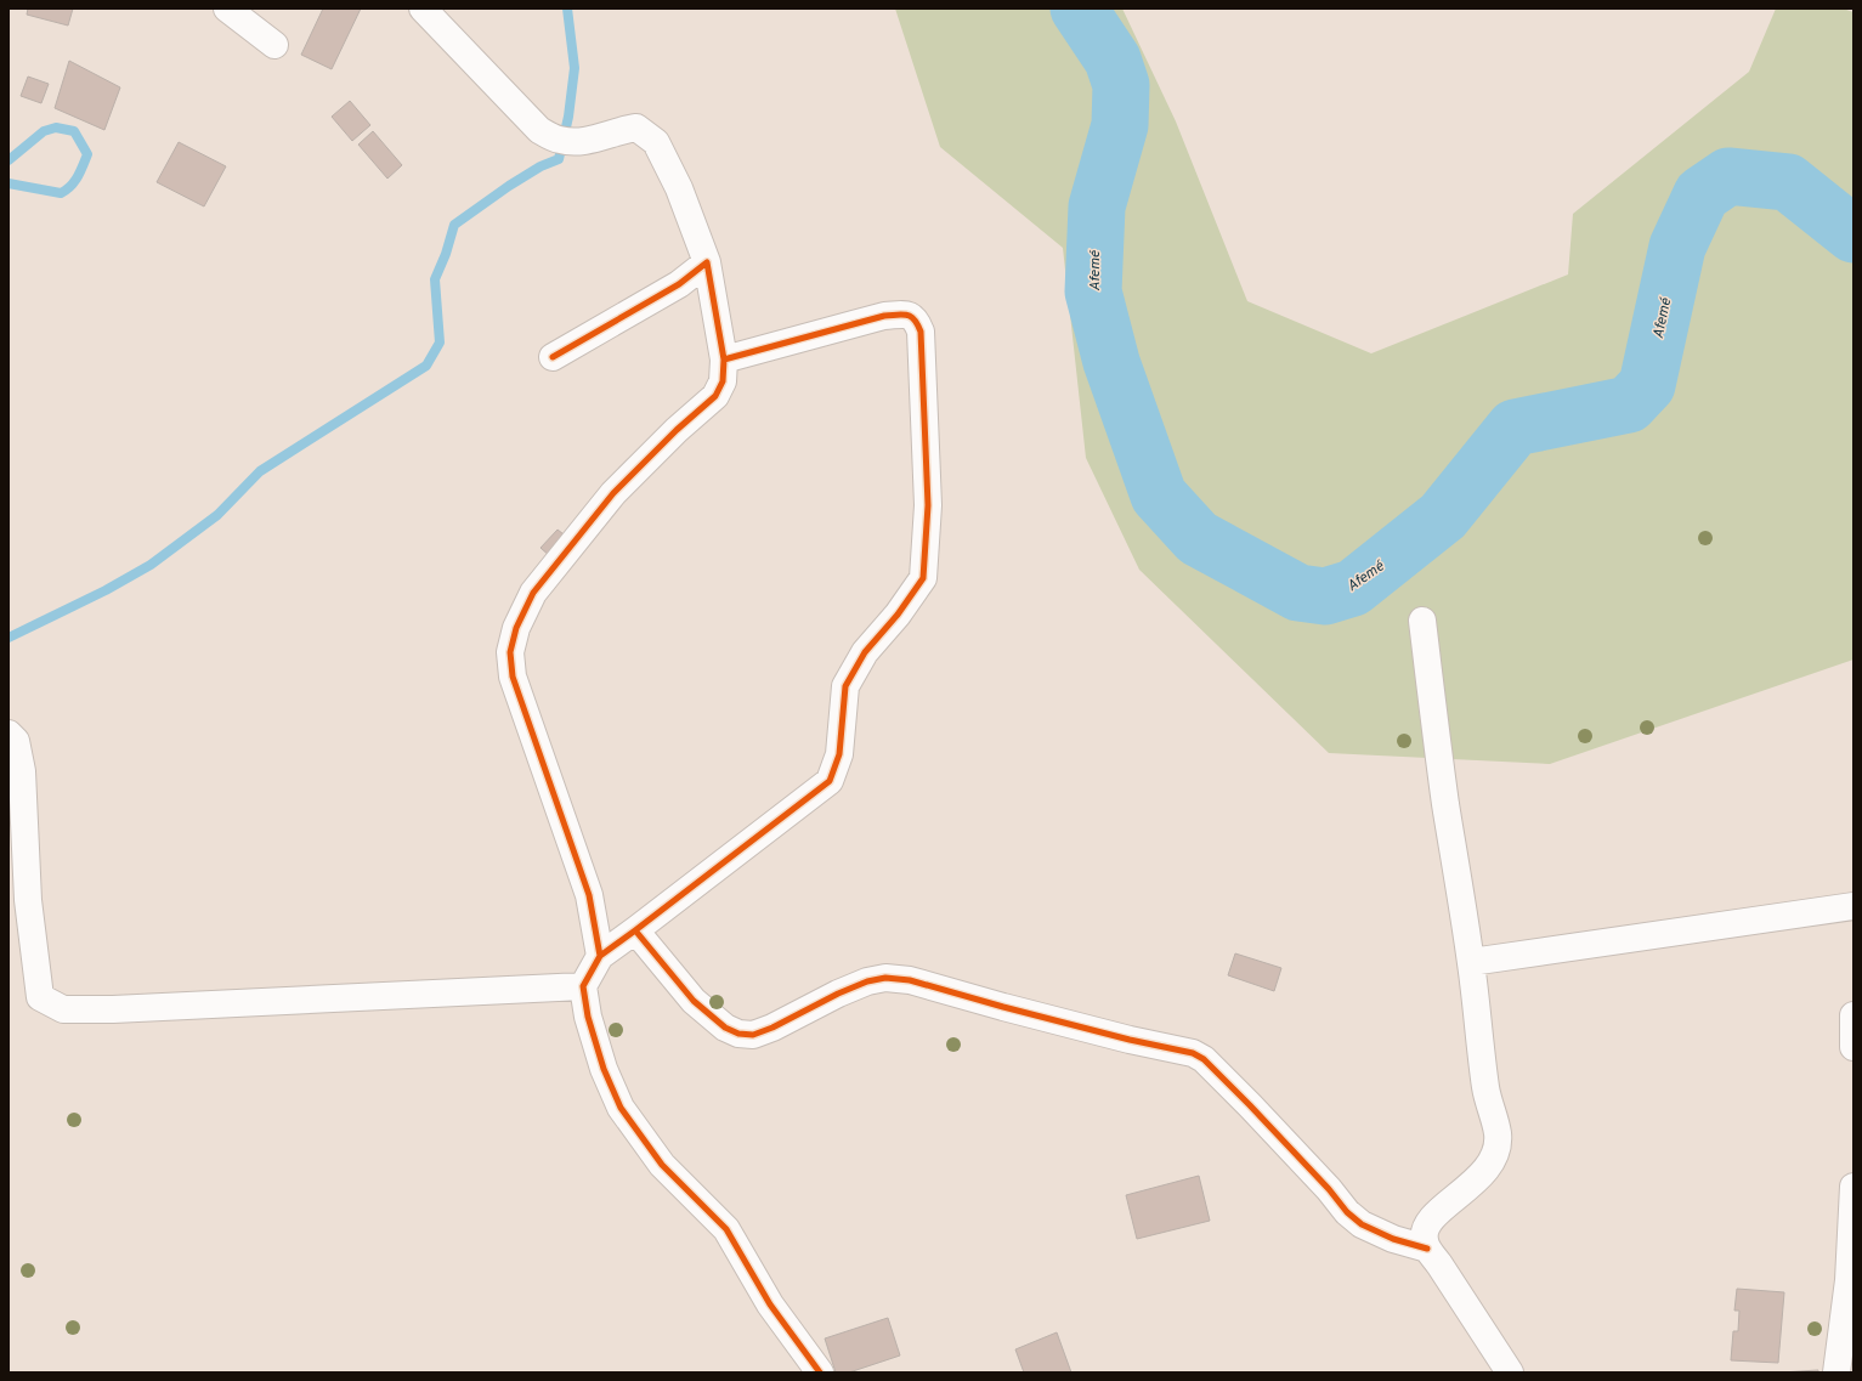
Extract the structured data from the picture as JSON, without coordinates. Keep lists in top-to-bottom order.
{
  "water": ["Afemé"]
}
